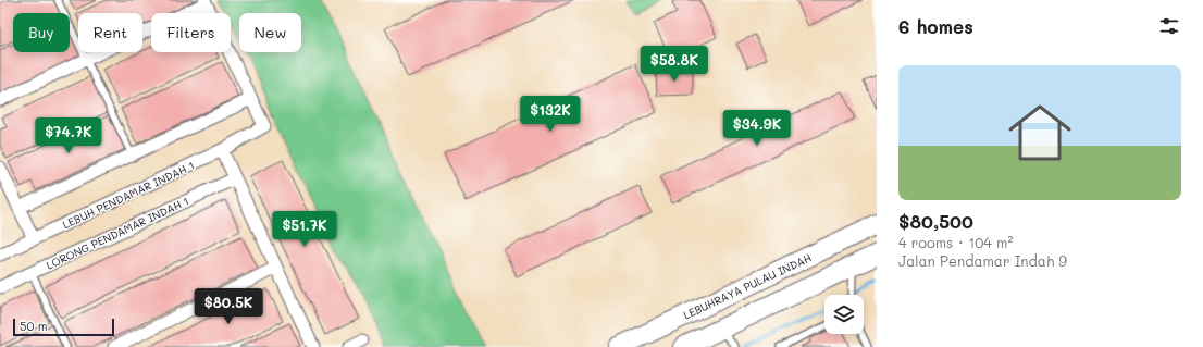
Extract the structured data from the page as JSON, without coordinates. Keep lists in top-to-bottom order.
{
  "streets": {
    "main road": ["LEBUHRAYA PULAU INDAH"],
    "street": ["LEBUH PENDAMAR INDAH 1", "LORONG PENDAMAR INDAH 1"]
  },
  "scale_bar": "50 m",
  "page": {
    "heading": "6 homes",
    "chip": [
      "Buy",
      "Rent",
      "Filters",
      "New"
    ],
    "price": [
      "$58.8K",
      "$132K",
      "$34.9K",
      "$74.7K",
      "$51.7K",
      "$80.5K"
    ],
    "list": [
      {
        "name": "$80,500",
        "note": "4 rooms · 104 m² · Jalan Pendamar Indah 9"
      }
    ],
    "scale": "50 m"
  }
}
